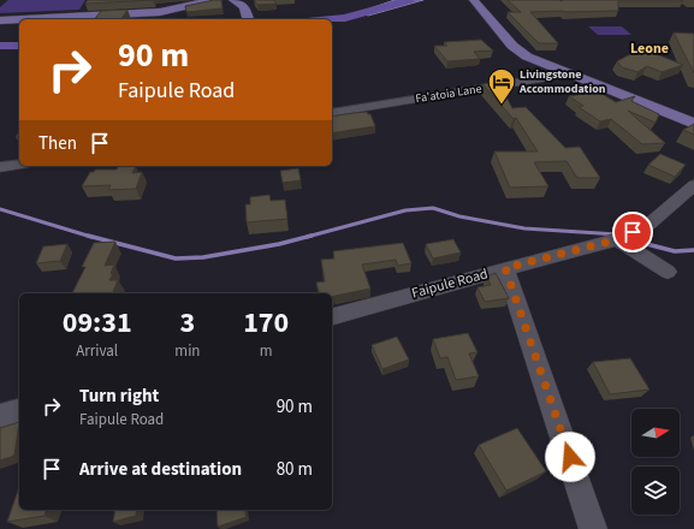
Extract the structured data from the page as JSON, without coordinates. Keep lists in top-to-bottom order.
{
  "streets": {
    "street": ["Fa'atoia Lane", "Faipule Road"]
  },
  "districts": ["Leone"],
  "places": {
    "hotel": ["Livingstone Accommodation"]
  },
  "north": "right",
  "page": {
    "turn": ["90 m", "Faipule Road"],
    "then": "Then",
    "eta": [
      "09:31",
      "Arrival",
      "3",
      "min",
      "170",
      "m"
    ],
    "list": [
      {
        "name": "Turn right",
        "note": "Faipule Road",
        "value": "90 m"
      },
      {
        "name": "Arrive at destination",
        "value": "80 m"
      }
    ]
  }
}
